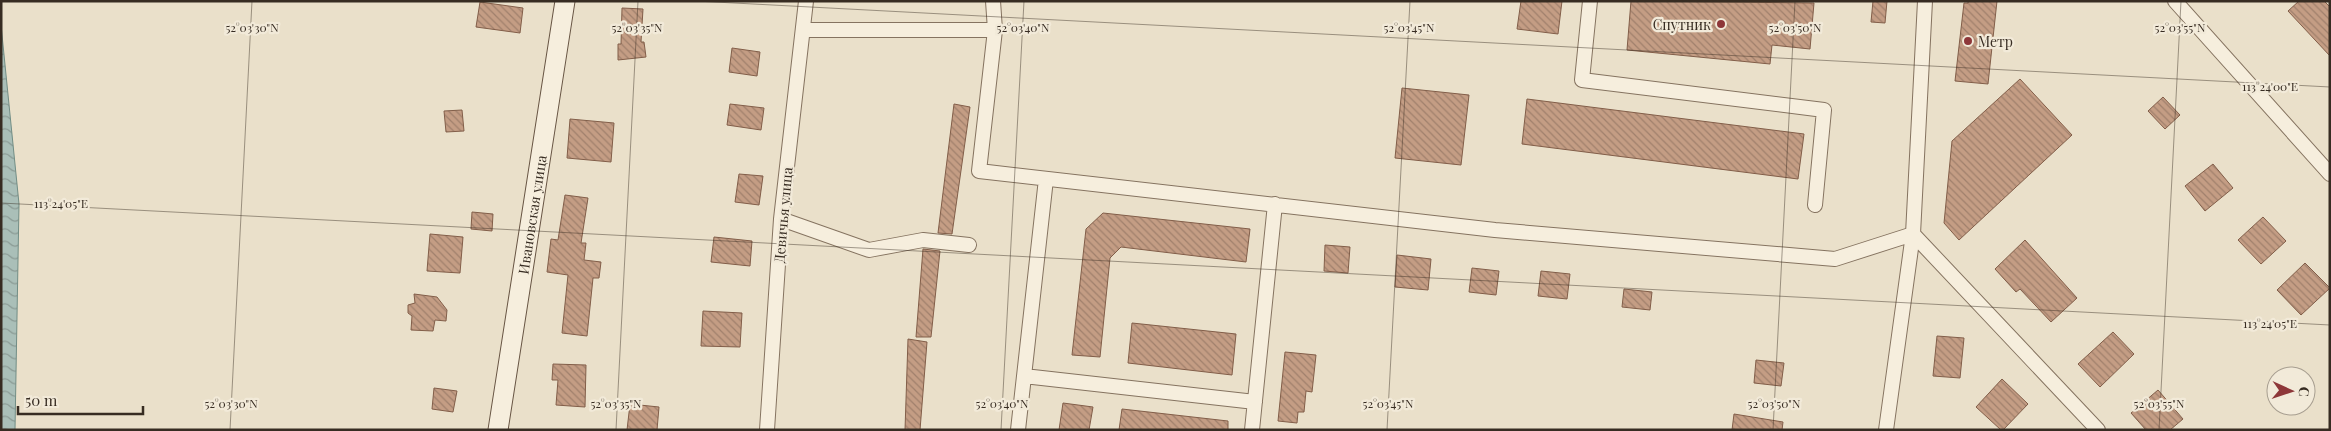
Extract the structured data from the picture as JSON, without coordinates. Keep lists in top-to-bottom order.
{
  "streets": {
    "main road": ["Ивановская улица"],
    "street": ["Девичья улица"]
  },
  "places": ["Спутник", "Метр"],
  "scale_bar": "50 m",
  "north": "right",
  "coordinates": [
    "52°03'50\"N",
    "52°03'55\"N",
    "52°03'30\"N",
    "52°03'35\"N",
    "52°03'40\"N",
    "52°03'45\"N",
    "113°24'00\"E",
    "113°24'05\"E"
  ]
}
